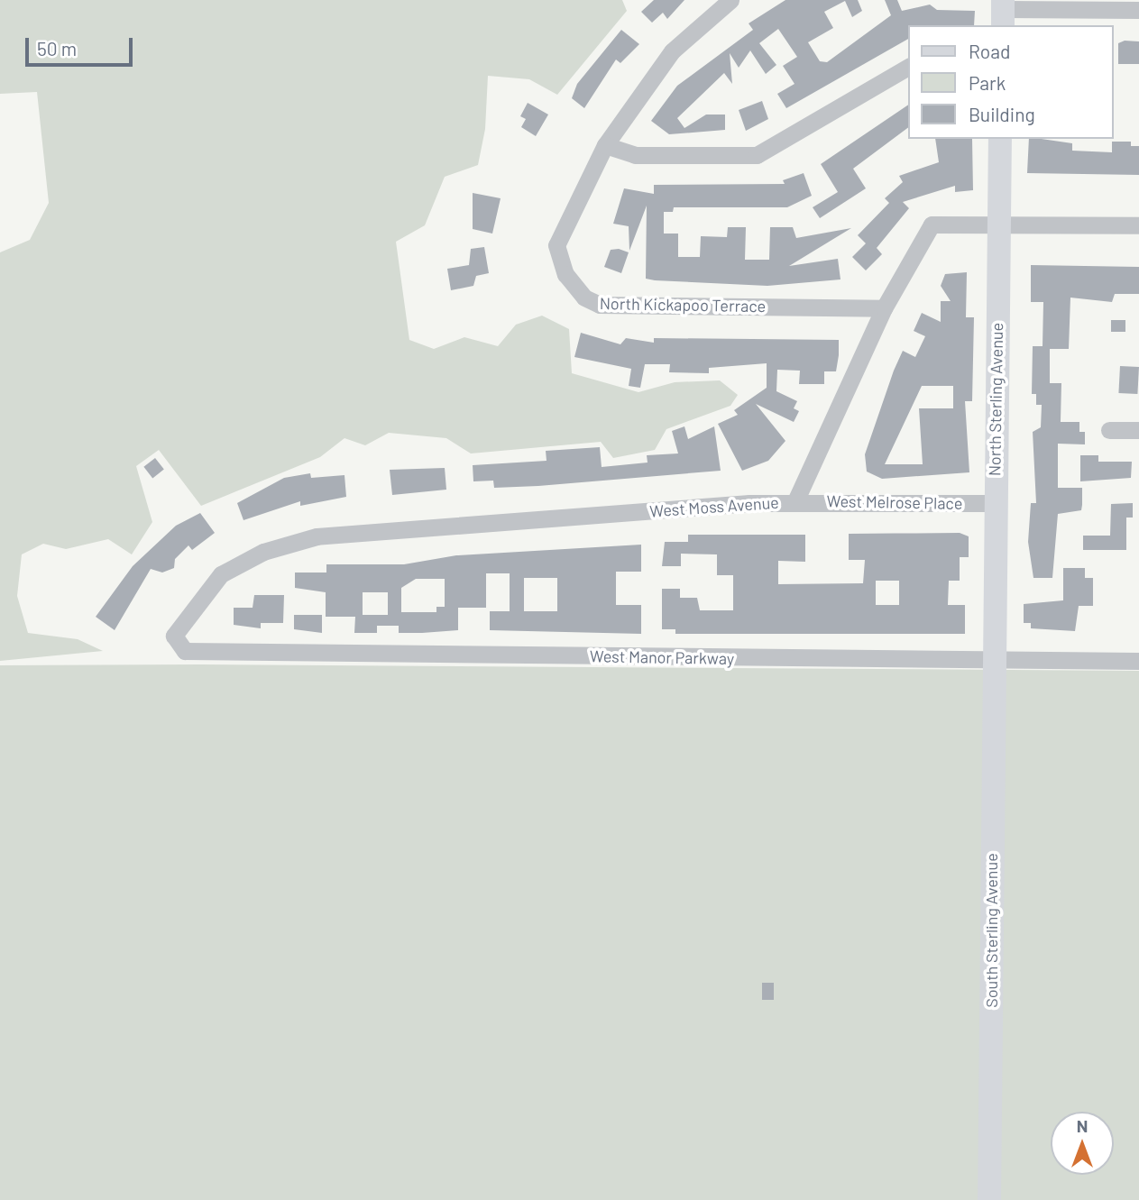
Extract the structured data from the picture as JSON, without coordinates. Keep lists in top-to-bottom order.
{
  "streets": {
    "street": [
      "North Kickapoo Terrace",
      "North Sterling Avenue",
      "West Melrose Place",
      "West Moss Avenue",
      "West Manor Parkway",
      "South Sterling Avenue"
    ]
  },
  "crossings": [
    ["North Kickapoo Terrace", "West Moss Avenue"],
    ["North Sterling Avenue", "West Melrose Place"],
    ["North Sterling Avenue", "West Moss Avenue"],
    ["North Sterling Avenue", "West Manor Parkway"],
    ["North Sterling Avenue", "South Sterling Avenue"],
    ["West Melrose Place", "West Moss Avenue"],
    ["West Moss Avenue", "West Manor Parkway"],
    ["West Manor Parkway", "South Sterling Avenue"]
  ],
  "legend": ["Road", "Park", "Building"],
  "scale_bar": "50 m",
  "north": "top"
}
